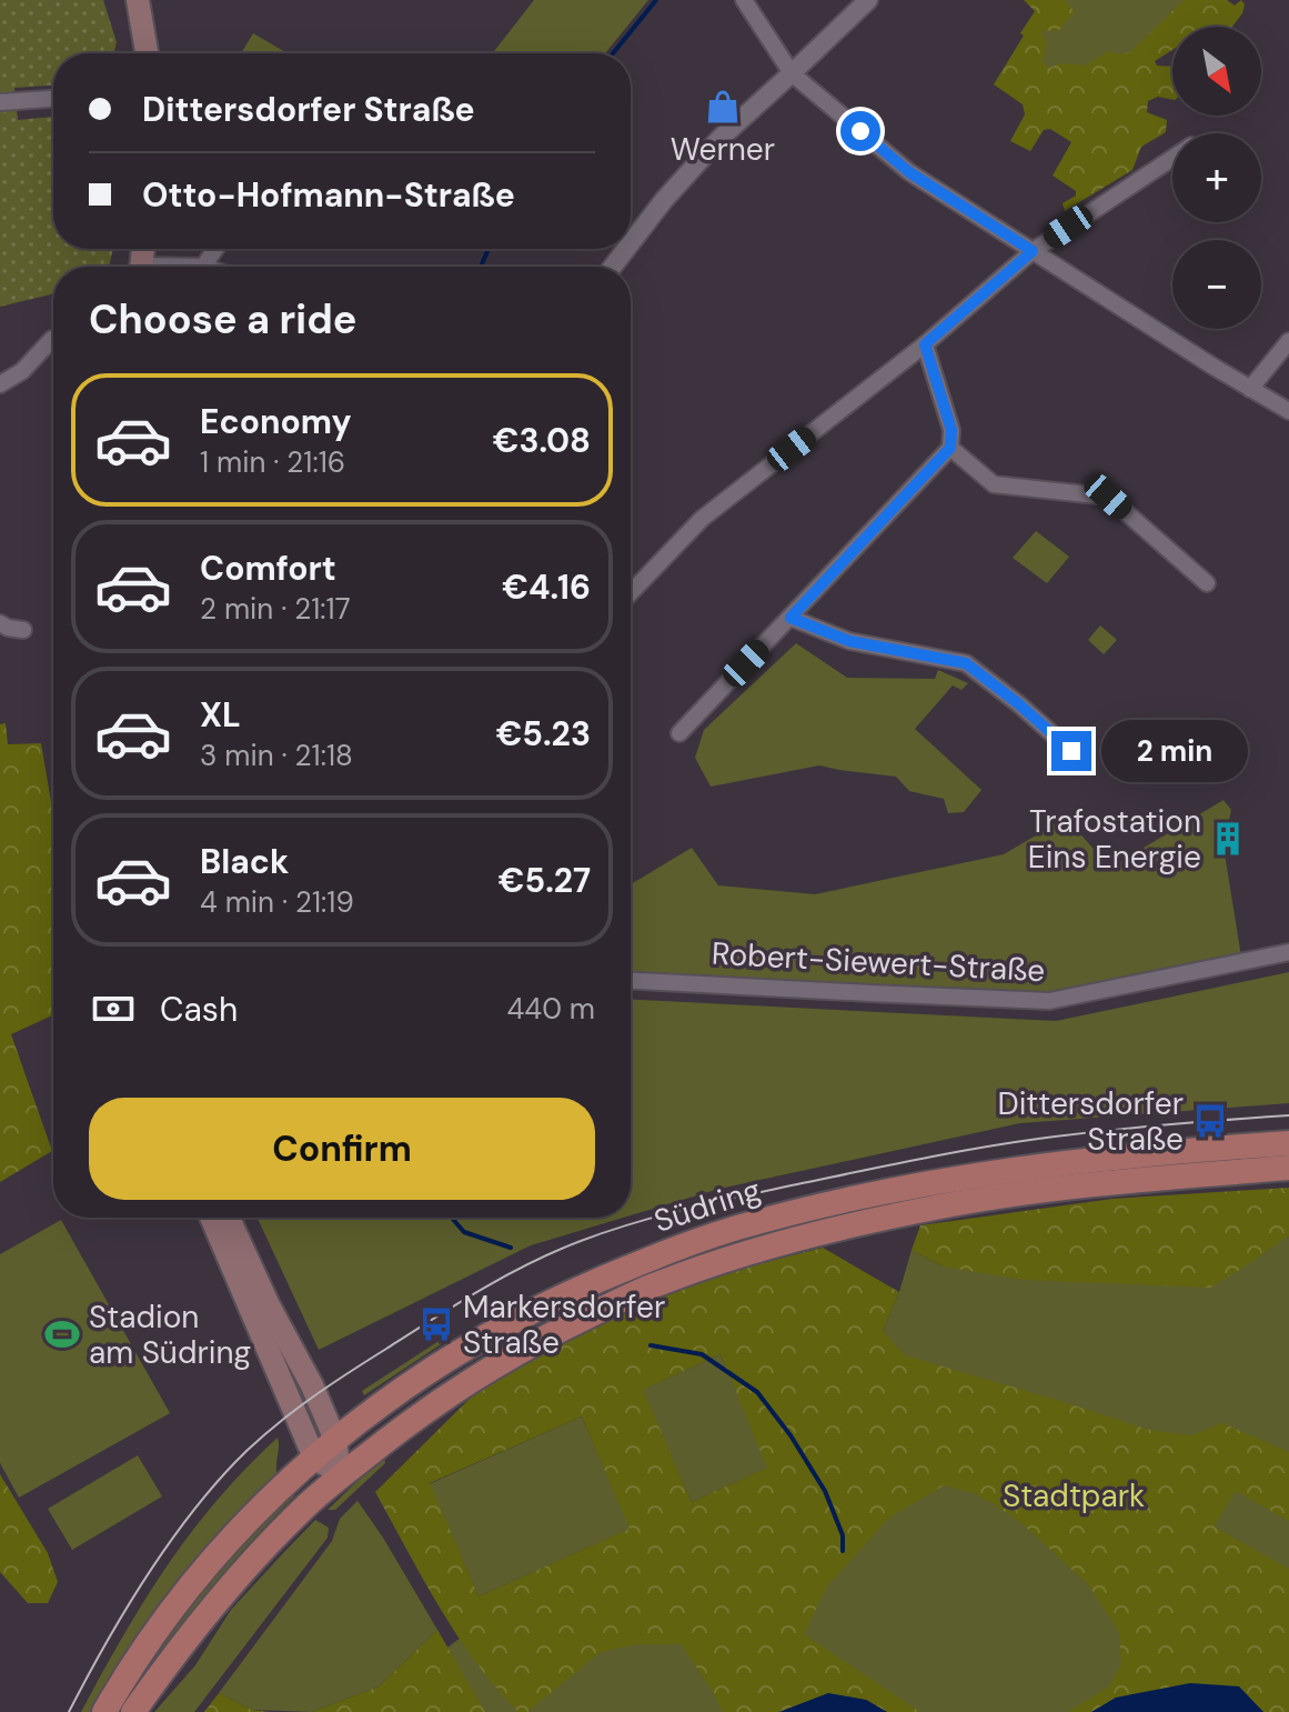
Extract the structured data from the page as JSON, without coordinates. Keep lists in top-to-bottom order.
{
  "streets": {
    "main road": ["Südring"],
    "street": ["Robert-Siewert-Straße"]
  },
  "parks": ["Stadtpark"],
  "places": {
    "shop": ["Werner"],
    "building": ["Trafostation Eins Energie"],
    "bus stop": ["Dittersdorfer Straße", "Markersdorfer Straße"],
    "sports": ["Stadion am Südring"]
  },
  "north": "bottom right",
  "page": {
    "map_buttons": ["+", "−"],
    "banner": ["Dittersdorfer Straße", "Otto-Hofmann-Straße"],
    "heading": "Choose a ride",
    "list": [
      {
        "name": "Economy",
        "note": "1 min · 21:16",
        "value": "€3.08"
      },
      {
        "name": "Comfort",
        "note": "2 min · 21:17",
        "value": "€4.16"
      },
      {
        "name": "XL",
        "note": "3 min · 21:18",
        "value": "€5.23"
      },
      {
        "name": "Black",
        "note": "4 min · 21:19",
        "value": "€5.27"
      }
    ],
    "bubble": "2 min",
    "pay": ["Cash", "440 m"],
    "buttons": "Confirm"
  }
}
